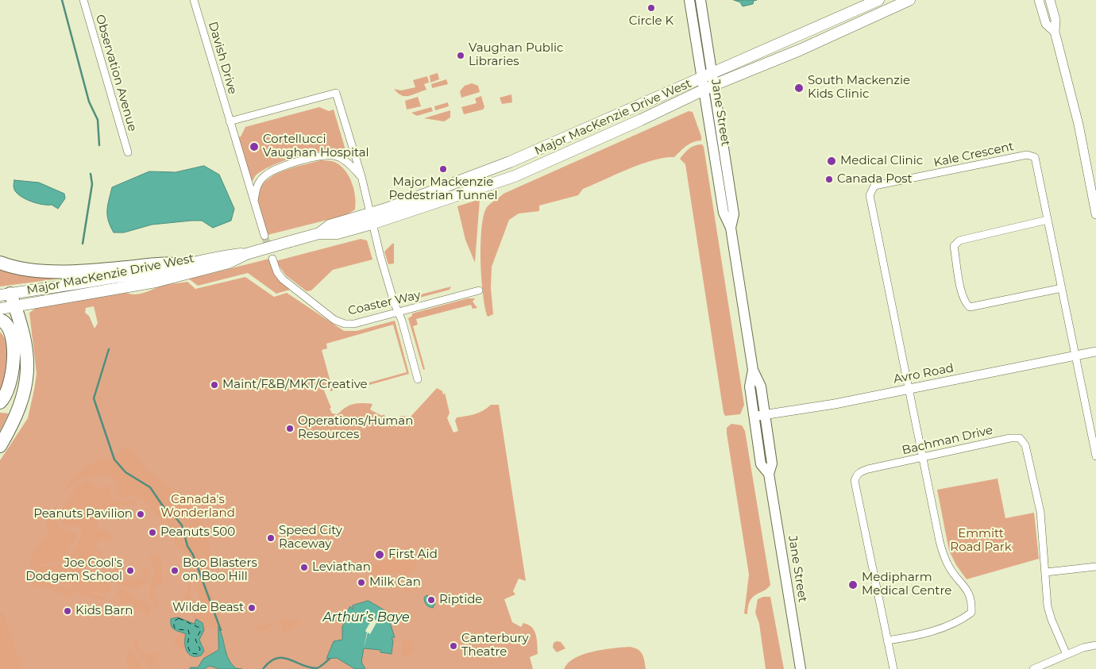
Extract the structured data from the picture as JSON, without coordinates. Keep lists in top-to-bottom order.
{
  "streets": {
    "main road": ["Jane Street", "Major MacKenzie Drive West"],
    "street": [
      "Davish Drive",
      "Observation Avenue",
      "Kale Crescent",
      "Coaster Way",
      "Avro Road",
      "Bachman Drive"
    ]
  },
  "crossings": [
    ["Jane Street", "Major MacKenzie Drive West"],
    ["Jane Street", "Avro Road"],
    ["Kale Crescent", "Avro Road"]
  ],
  "water": ["Arthur’s Baye"],
  "parks": ["Canada's Wonderland", "Emmitt Road Park"],
  "places": [
    "Circle K",
    "Vaughan Public Libraries",
    "South Mackenzie Kids Clinic",
    "Cortellucci Vaughan Hospital",
    "Medical Clinic",
    "Major Mackenzie Pedestrian Tunnel",
    "Canada Post",
    "Maint/F&B/MKT/Creative",
    "Operations/Human Resources",
    "Peanuts Pavilion",
    "Peanuts 500",
    "Speed City Raceway",
    "First Aid",
    "Leviathan",
    "Joe Cool's Dodgem School",
    "Boo Blasters on Boo Hill",
    "Milk Can",
    "Medipharm Medical Centre",
    "Riptide",
    "Wilde Beast",
    "Kids Barn",
    "Canterbury Theatre"
  ]
}
